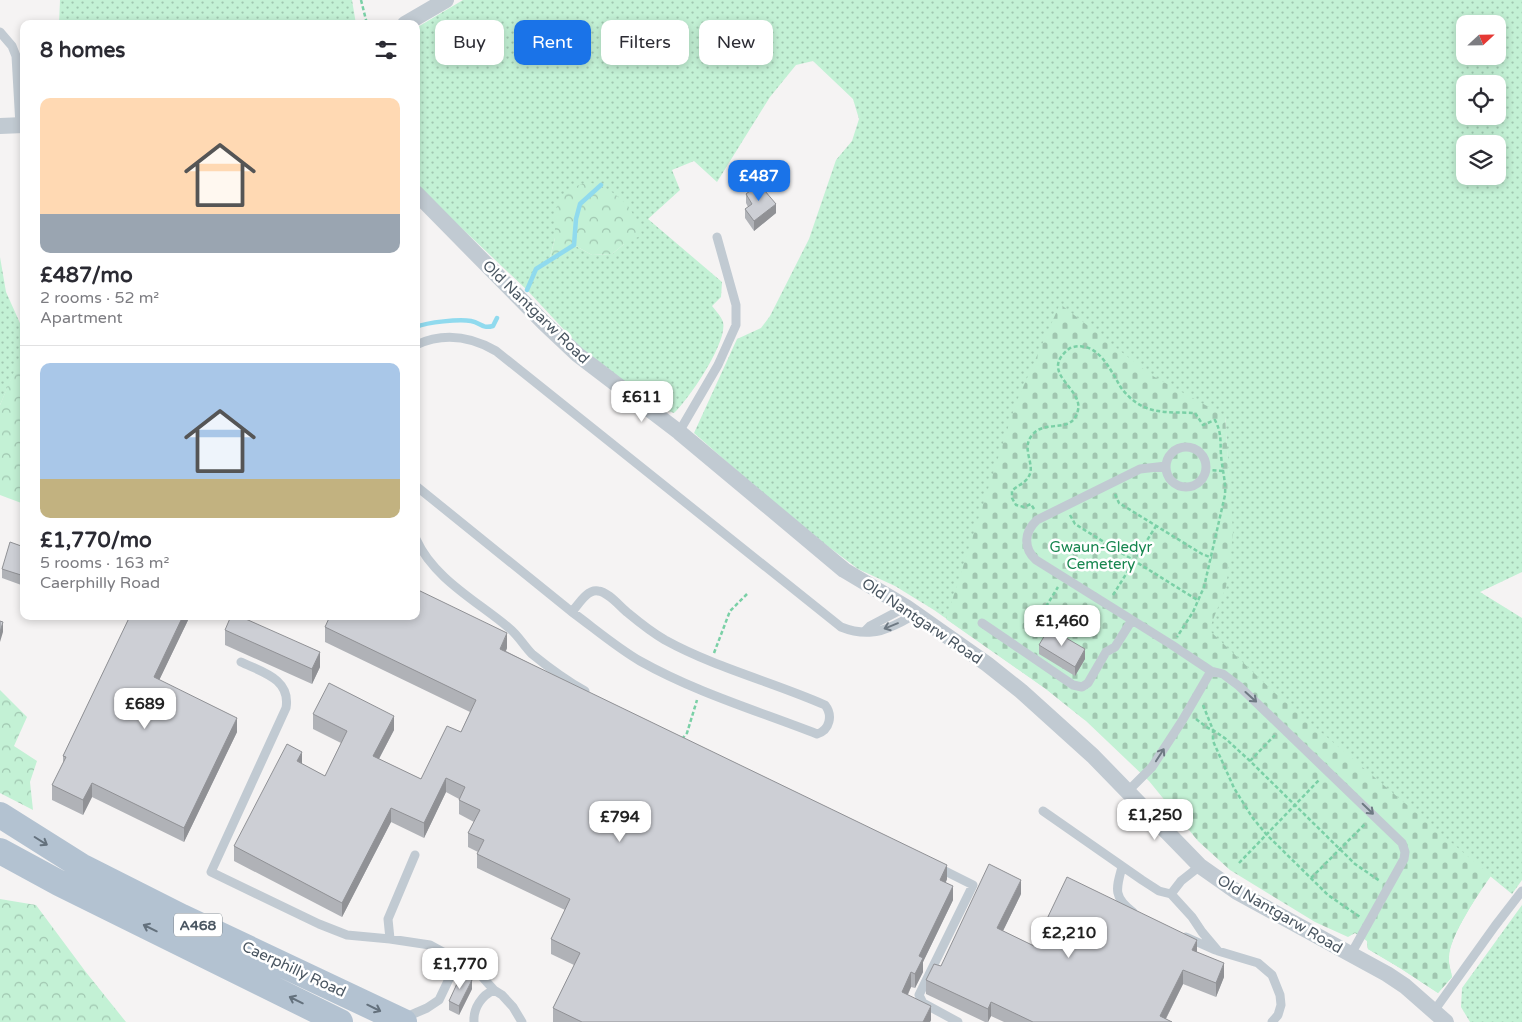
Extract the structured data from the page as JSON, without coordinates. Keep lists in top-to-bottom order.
{
  "streets": {
    "main road": ["A468", "Caerphilly Road"],
    "street": ["Old Nantgarw Road"]
  },
  "parks": ["Gwaun-Gledyr Cemetery"],
  "north": "right",
  "page": {
    "chip": [
      "Buy",
      "Rent",
      "Filters",
      "New"
    ],
    "heading": "8 homes",
    "list": [
      {
        "name": "£487/mo",
        "note": "2 rooms · 52 m² · Apartment"
      },
      {
        "name": "£1,770/mo",
        "note": "5 rooms · 163 m² · Caerphilly Road"
      }
    ],
    "price": [
      "£487",
      "£611",
      "£1,460",
      "£689",
      "£1,250",
      "£794",
      "£2,210",
      "£1,770"
    ]
  }
}
